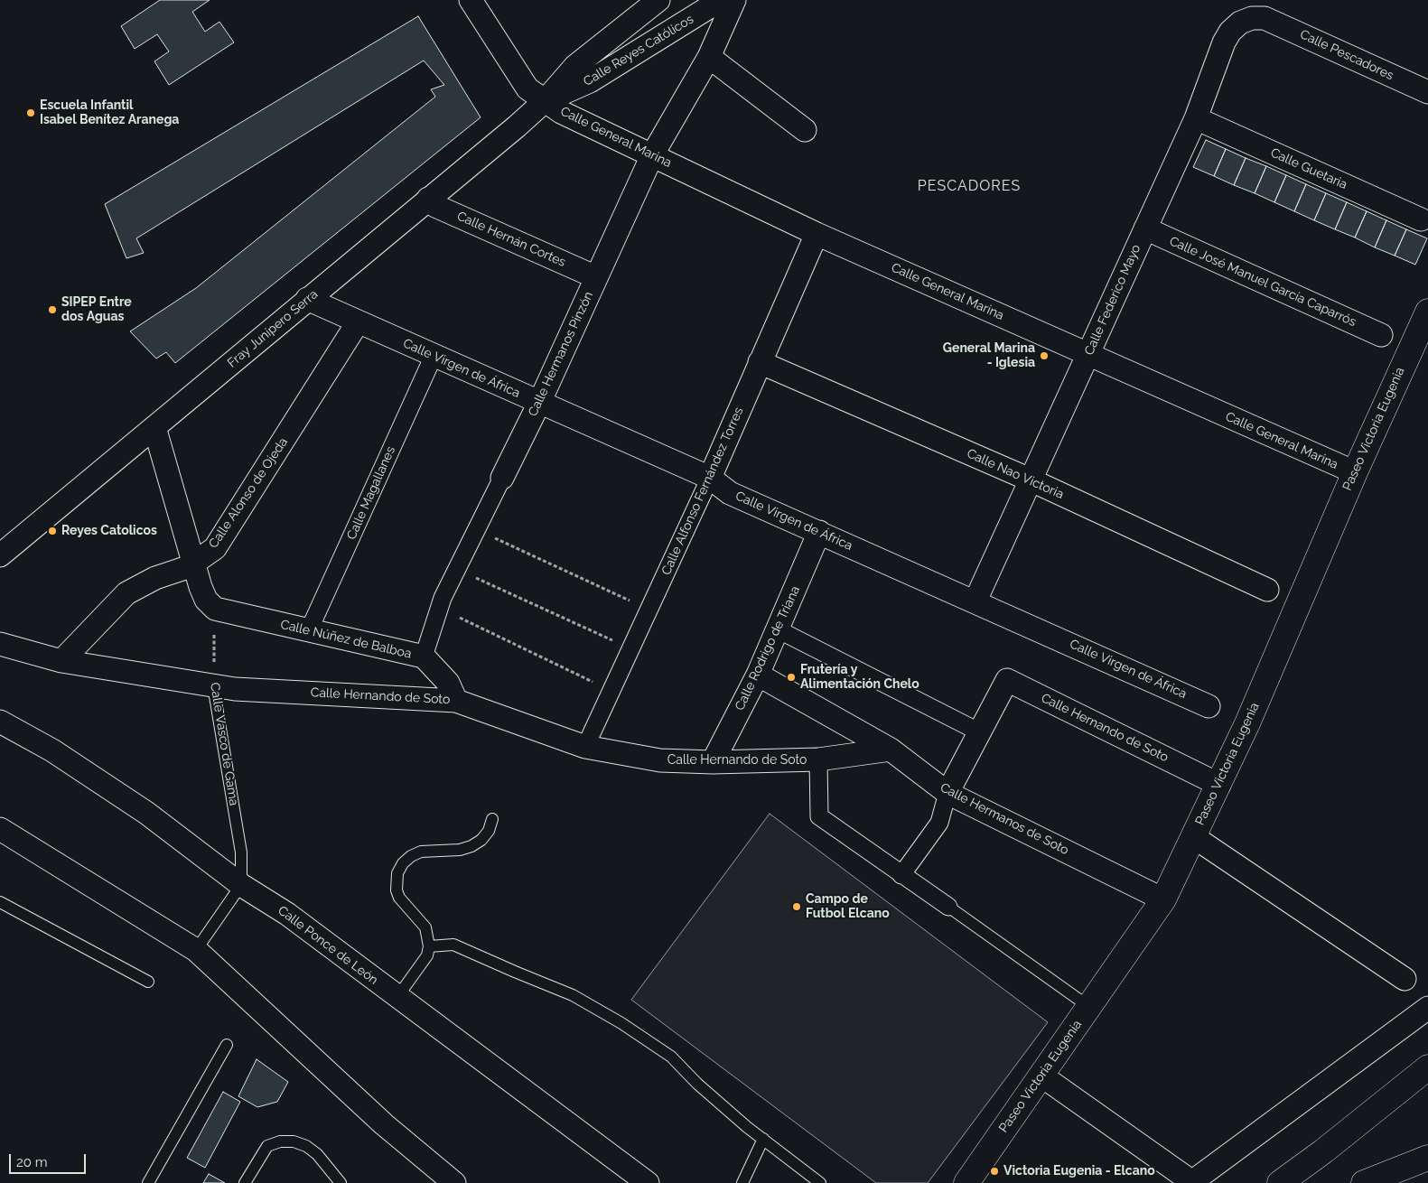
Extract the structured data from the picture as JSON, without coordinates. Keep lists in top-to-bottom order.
{
  "streets": {
    "main road": ["Paseo Victoria Eugenia"],
    "street": [
      "Calle Reyes Católicos",
      "Calle Pescadores",
      "Calle General Marina",
      "Calle Guetaria",
      "Calle Hernán Cortes",
      "Calle José Manuel García Caparrós",
      "Calle Federico Mayo",
      "Fray Junípero Serra",
      "Calle Hermanos Pinzón",
      "Calle Virgen de África",
      "Calle Nao Victoria",
      "Calle Alfonso Fernández Torres",
      "Calle Alonso de Ojeda",
      "Calle Magallanes",
      "Calle Núñez de Balboa",
      "Calle Rodrigo de Triana",
      "Calle Hernando de Soto",
      "Calle Hermanos de Soto",
      "Calle Ponce de León"
    ],
    "lane": ["Calle Vasco de Gama"]
  },
  "crossings": [
    ["Calle Reyes Católicos", "Calle General Marina"],
    ["Calle Reyes Católicos", "Fray Junípero Serra"],
    ["Calle Pescadores", "Calle Federico Mayo"],
    ["Calle General Marina", "Calle Federico Mayo"],
    ["Calle General Marina", "Fray Junípero Serra"],
    ["Calle General Marina", "Calle Hermanos Pinzón"],
    ["Calle General Marina", "Paseo Victoria Eugenia"],
    ["Calle General Marina", "Calle Alfonso Fernández Torres"],
    ["Calle Guetaria", "Calle Federico Mayo"],
    ["Calle Hernán Cortes", "Fray Junípero Serra"],
    ["Calle Hernán Cortes", "Calle Hermanos Pinzón"],
    ["Calle José Manuel García Caparrós", "Calle Federico Mayo"],
    ["Calle Federico Mayo", "Calle Virgen de África"],
    ["Calle Federico Mayo", "Calle Nao Victoria"],
    ["Fray Junípero Serra", "Calle Virgen de África"],
    ["Calle Hermanos Pinzón", "Calle Virgen de África"],
    ["Calle Hermanos Pinzón", "Calle Núñez de Balboa"],
    ["Calle Virgen de África", "Calle Alfonso Fernández Torres"],
    ["Calle Virgen de África", "Calle Alonso de Ojeda"],
    ["Calle Virgen de África", "Calle Magallanes"],
    ["Calle Virgen de África", "Calle Rodrigo de Triana"],
    ["Paseo Victoria Eugenia", "Calle Hernando de Soto"],
    ["Paseo Victoria Eugenia", "Calle Hermanos de Soto"],
    ["Calle Nao Victoria", "Calle Alfonso Fernández Torres"],
    ["Calle Alfonso Fernández Torres", "Calle Hernando de Soto"],
    ["Calle Alonso de Ojeda", "Calle Hernando de Soto"],
    ["Calle Magallanes", "Calle Núñez de Balboa"],
    ["Calle Núñez de Balboa", "Calle Hernando de Soto"],
    ["Calle Núñez de Balboa", "Calle Vasco de Gama"],
    ["Calle Rodrigo de Triana", "Calle Hernando de Soto"],
    ["Calle Rodrigo de Triana", "Calle Hermanos de Soto"],
    ["Calle Hernando de Soto", "Calle Vasco de Gama"],
    ["Calle Hernando de Soto", "Calle Hermanos de Soto"],
    ["Calle Vasco de Gama", "Calle Ponce de León"]
  ],
  "districts": ["PESCADORES"],
  "places": [
    "Escuela Infantil Isabel Benítez Aranega",
    "SIPEP Entre dos Aguas",
    "General Marina - Iglesia",
    "Reyes Catolicos",
    "Frutería y Alimentación Chelo",
    "Campo de Futbol Elcano",
    "Victoria Eugenia - Elcano"
  ],
  "scale_bar": "20 m"
}
